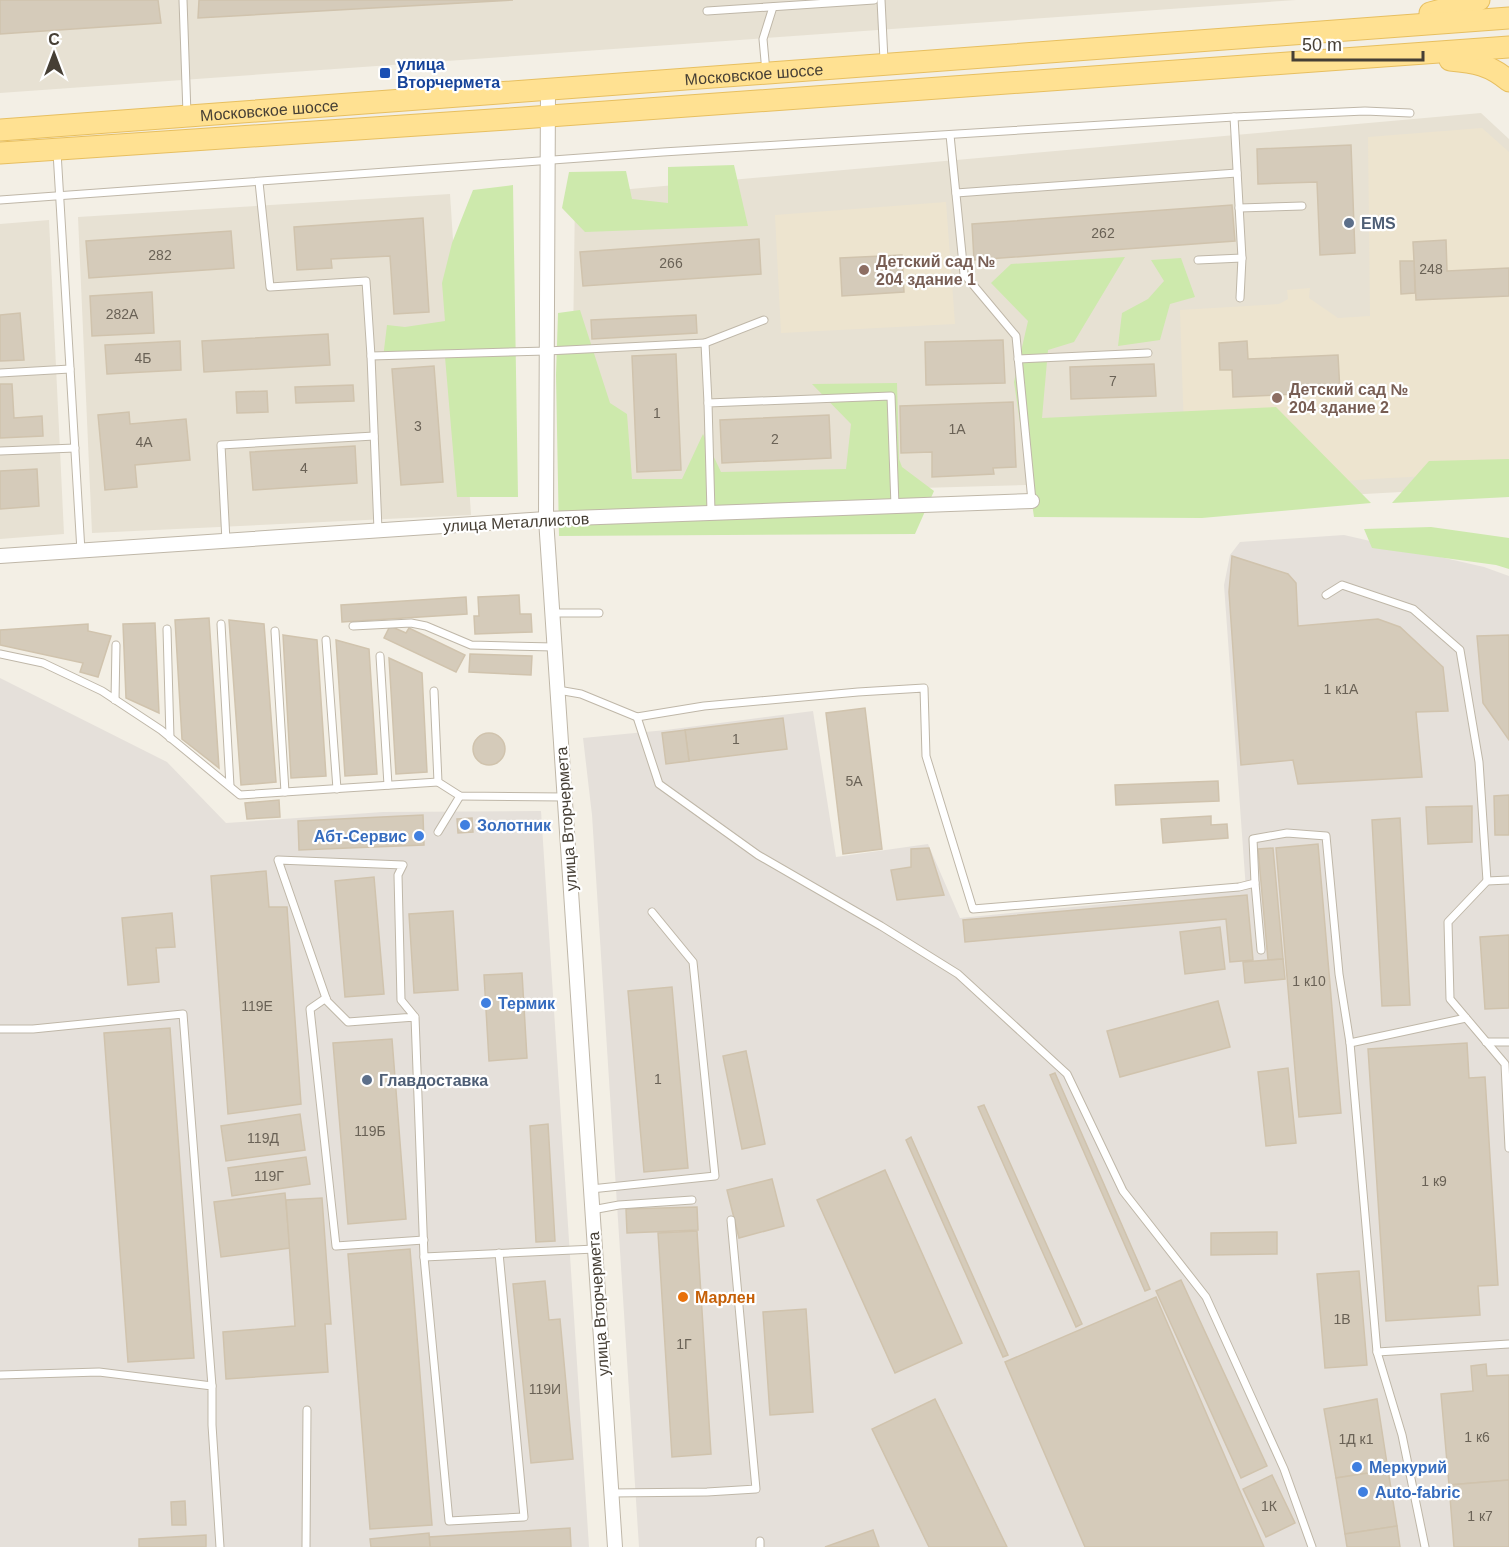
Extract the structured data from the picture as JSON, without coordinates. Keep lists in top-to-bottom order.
{
  "streets": {
    "main road": ["Московское шоссе"],
    "street": ["улица Металлистов", "улица Вторчермета"]
  },
  "crossings": [
    ["Московское шоссе", "улица Вторчермета"],
    ["улица Металлистов", "улица Вторчермета"]
  ],
  "places": {
    "transit": ["улица Вторчермета"],
    "other": [
      "EMS",
      "Детский сад № 204 здание 1",
      "Детский сад № 204 здание 2",
      "Золотник",
      "Абт-Сервис",
      "Термик",
      "Главдоставка",
      "Марлен",
      "Меркурий",
      "Auto-fabric"
    ]
  },
  "house_numbers": [
    "262",
    "282",
    "266",
    "248",
    "282А",
    "4Б",
    "7",
    "1",
    "3",
    "1А",
    "2",
    "4А",
    "4",
    "1 к1А",
    "1",
    "5А",
    "1 к10",
    "119Е",
    "1",
    "119Б",
    "119Д",
    "119Г",
    "1 к9",
    "1В",
    "1Г",
    "119И",
    "1 к6",
    "1Д к1",
    "1К",
    "1 к7"
  ],
  "scale_bar": "50 m",
  "north": "top"
}
